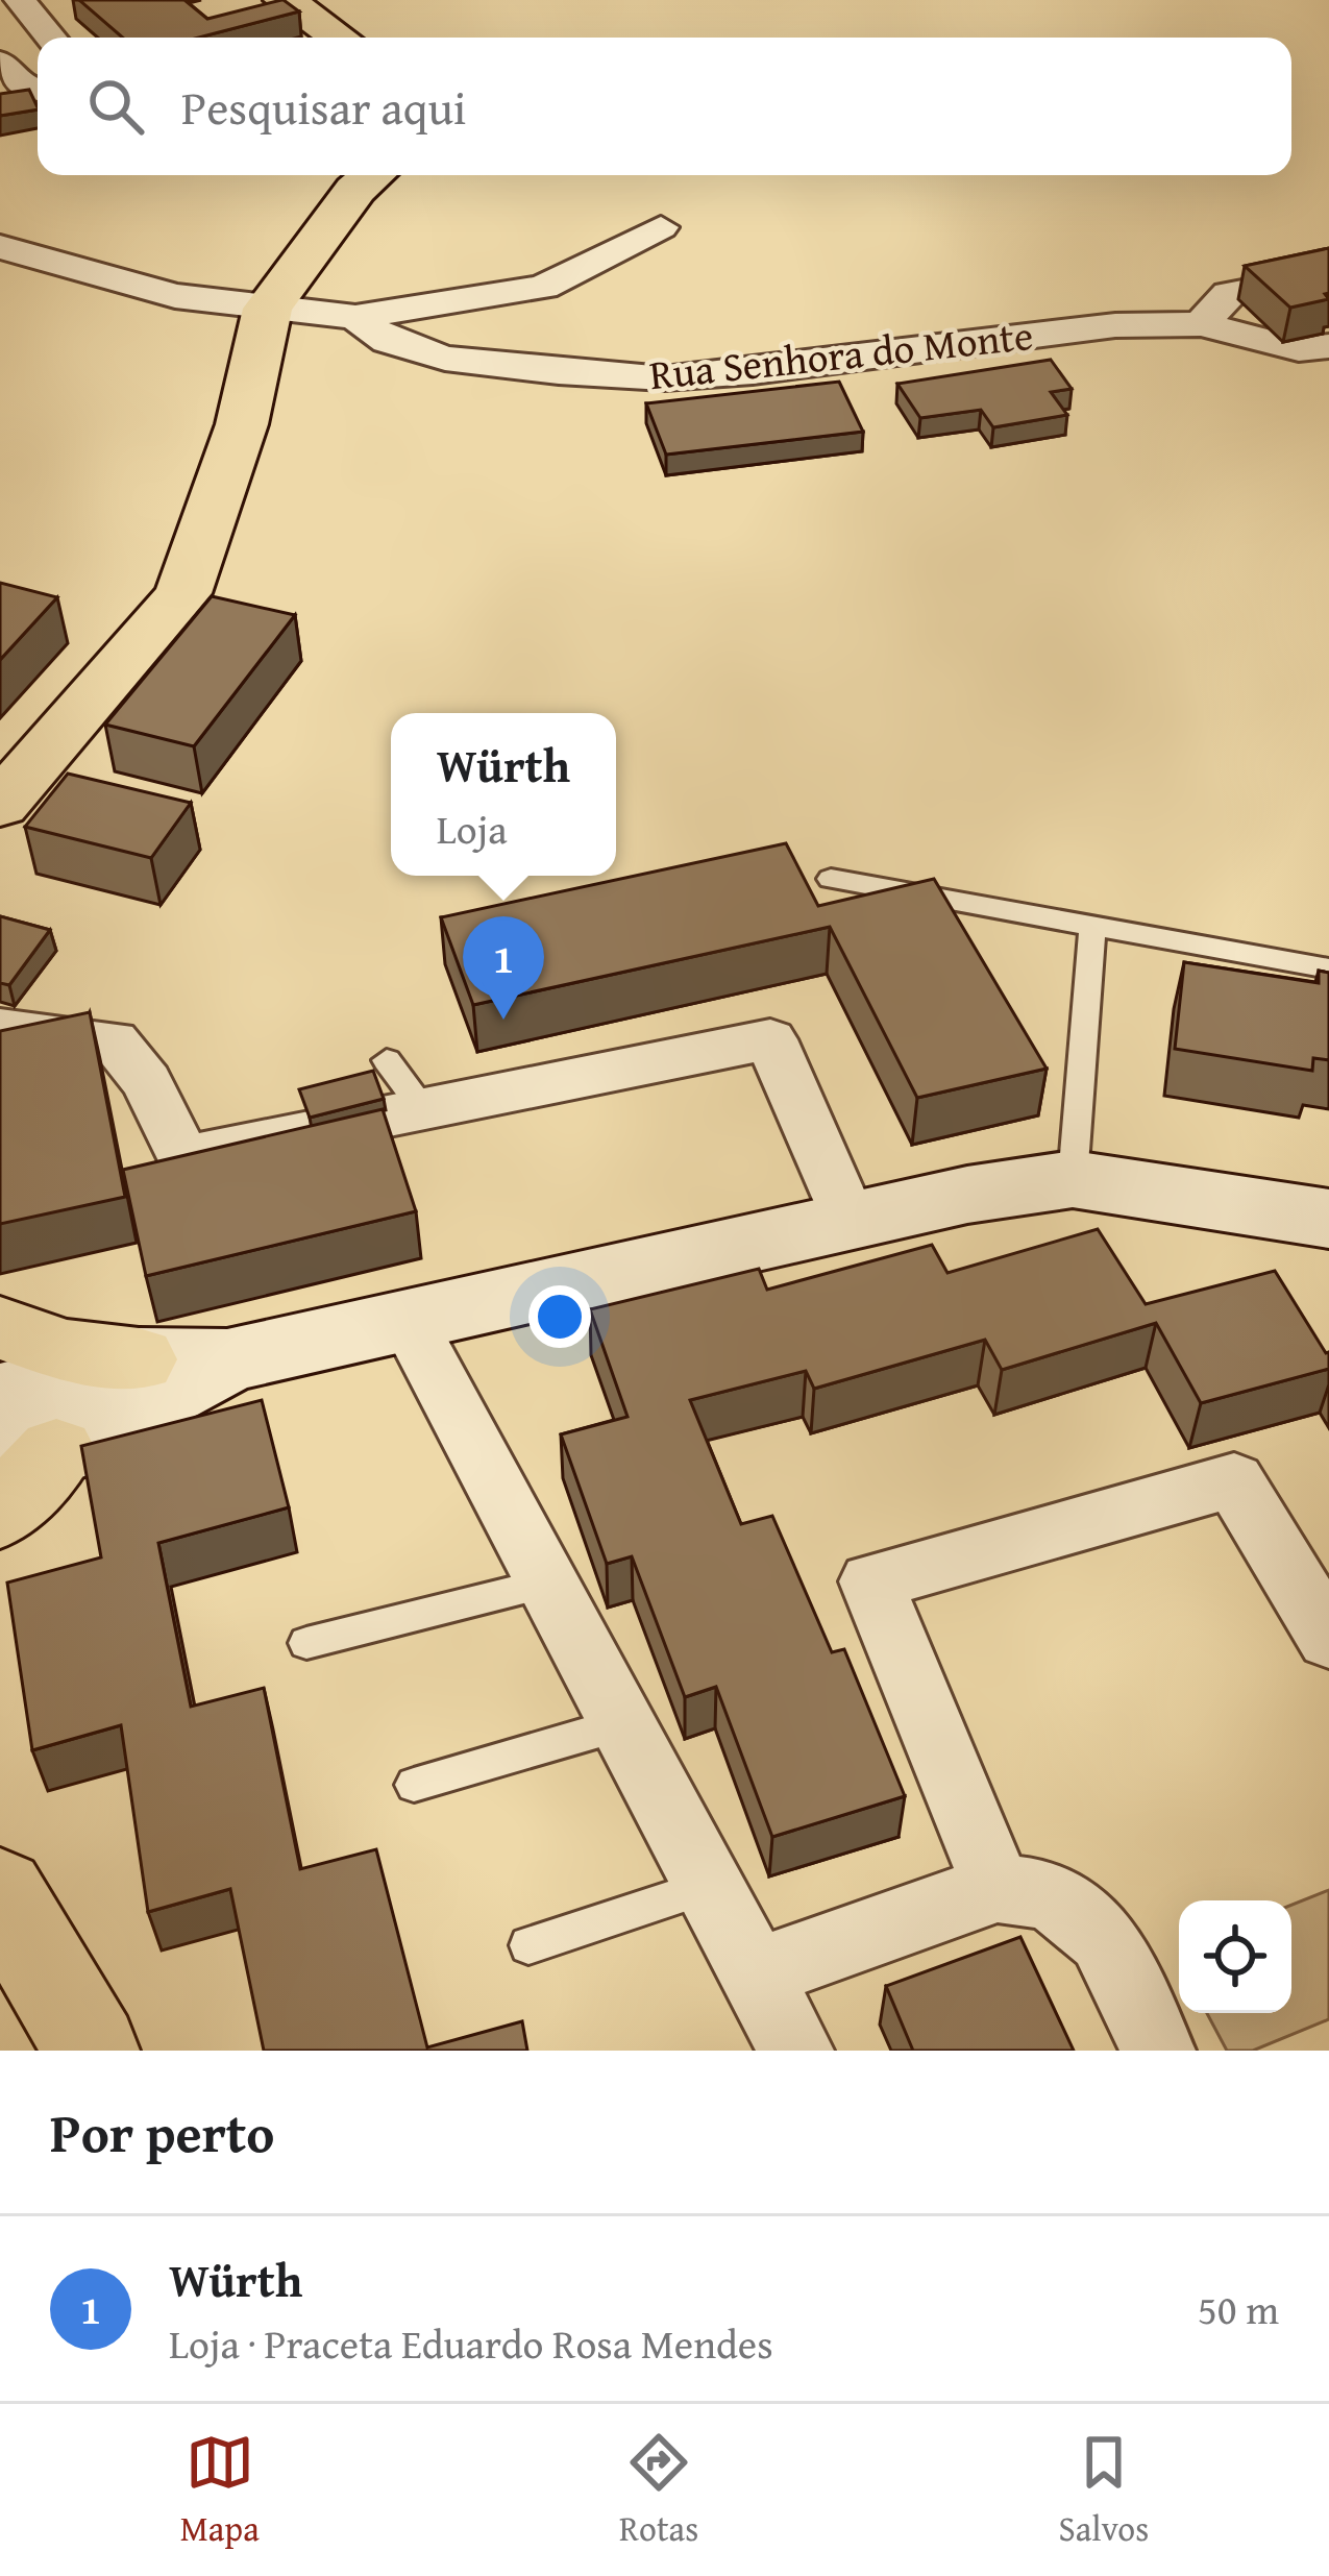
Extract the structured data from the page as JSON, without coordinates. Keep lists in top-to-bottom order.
{
  "streets": {
    "street": ["Rua Senhora do Monte"]
  },
  "page": {
    "search": "Pesquisar aqui",
    "popup": ["Würth", "Loja"],
    "pins": "1",
    "heading": "Por perto",
    "list": [
      {
        "mark": "1",
        "name": "Würth",
        "note": "Loja · Praceta Eduardo Rosa Mendes",
        "value": "50 m"
      }
    ],
    "nav": ["Mapa", "Rotas", "Salvos"]
  }
}
